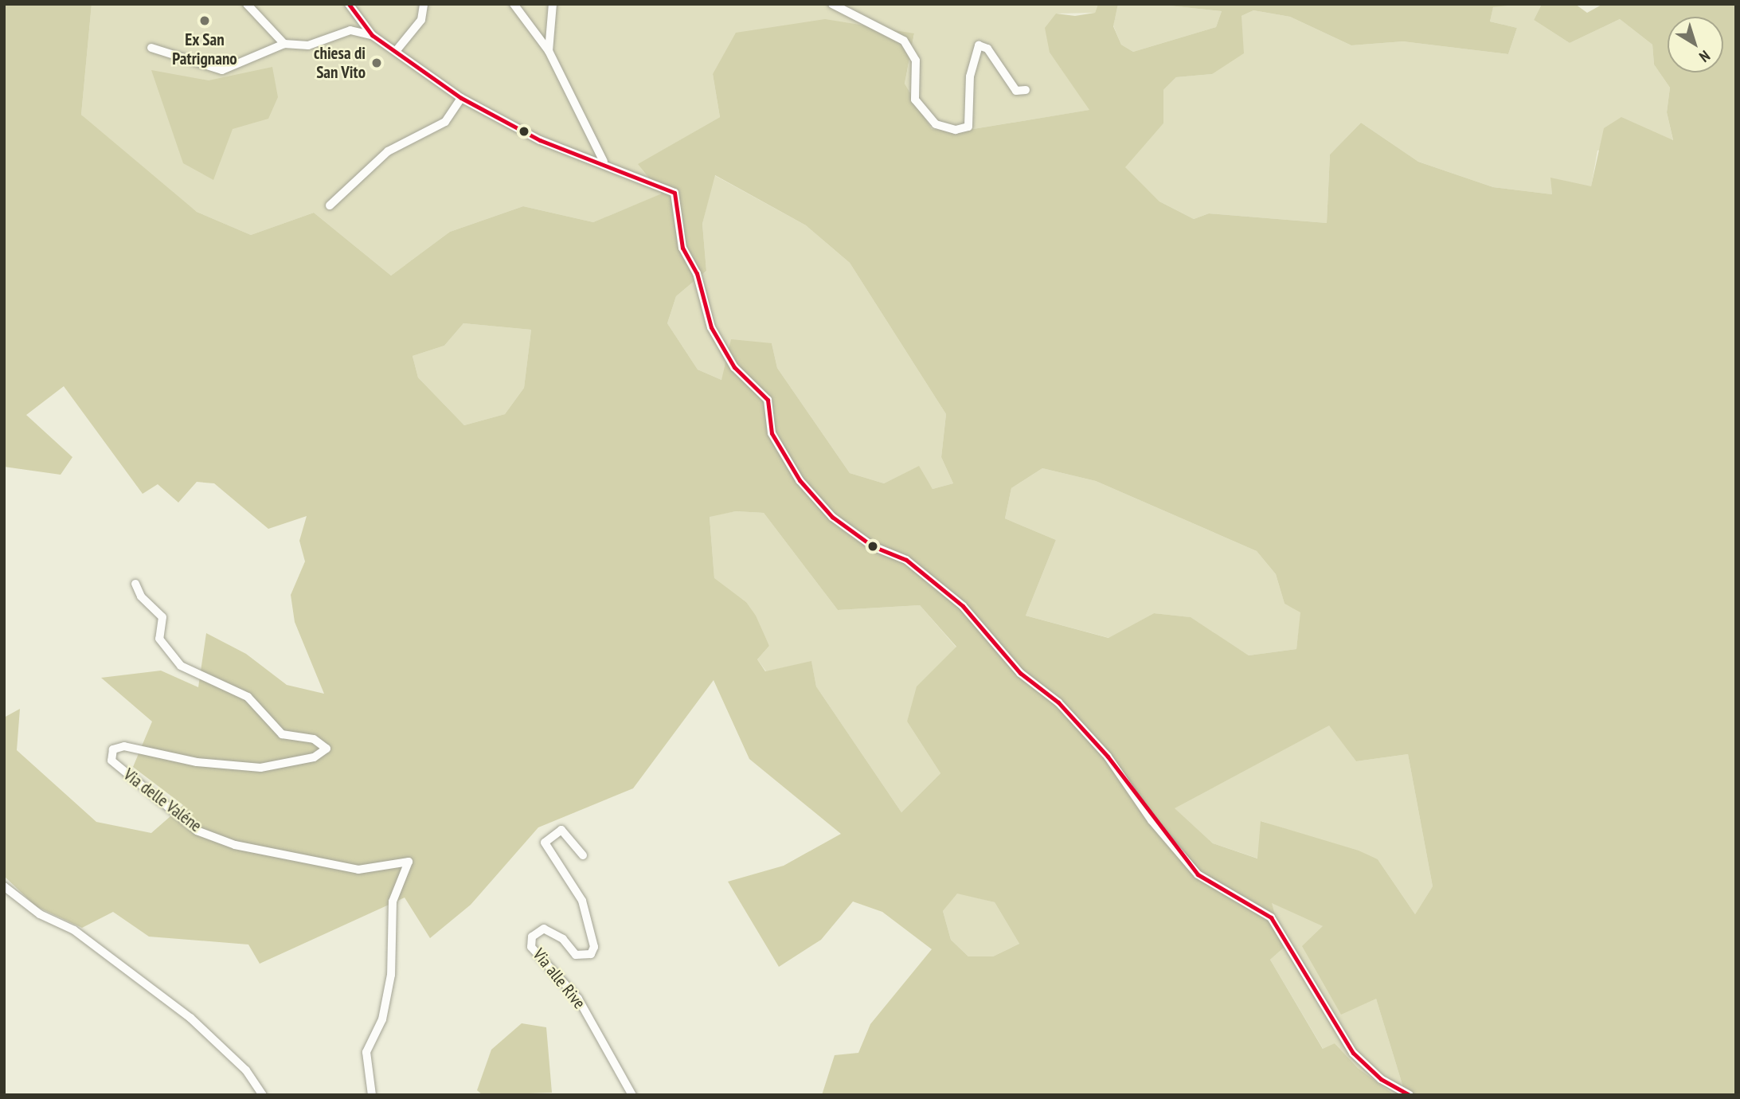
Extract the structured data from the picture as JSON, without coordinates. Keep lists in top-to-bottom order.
{
  "streets": {
    "street": ["Via delle Valéne", "Via alle Rive"]
  },
  "places": ["Ex San Patrignano", "chiesa di San Vito"],
  "north": "bottom right"
}
